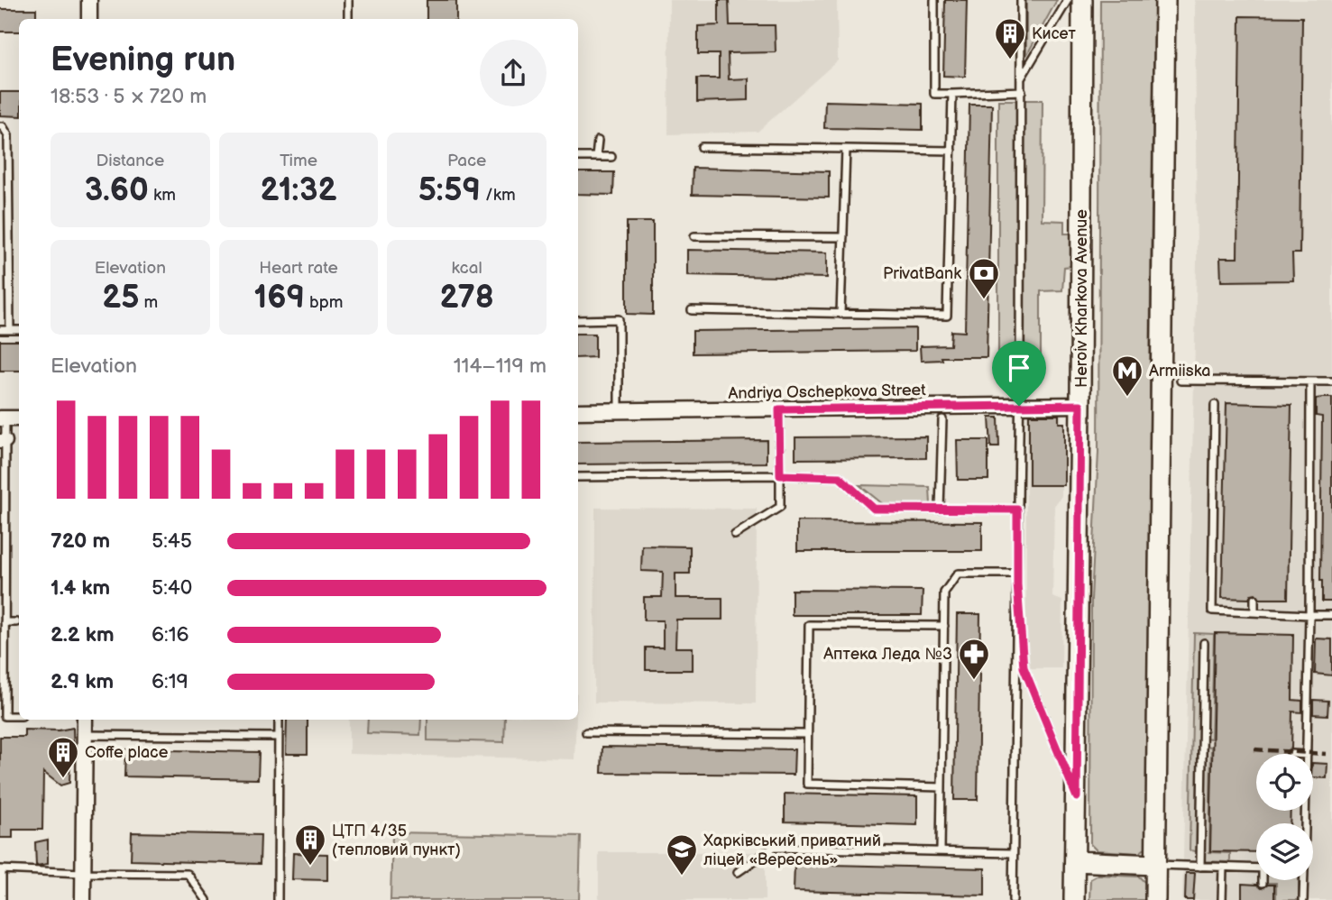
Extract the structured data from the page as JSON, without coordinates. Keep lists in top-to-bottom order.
{
  "streets": {
    "main road": ["Heroiv Kharkova Avenue"],
    "street": ["Andriya Oschepkova Street"]
  },
  "crossings": [
    ["Heroiv Kharkova Avenue", "Andriya Oschepkova Street"]
  ],
  "places": {
    "building": ["Кисет", "Coffe place", "ЦТП 4/35 (тепловий пункт)"],
    "bank": ["PrivatBank"],
    "metro station": ["Armiiska"],
    "pharmacy": ["Аптека Леда №3"],
    "school or university": ["Харківський приватний ліцей «Вересень»"]
  },
  "page": {
    "heading": ["Evening run", "18:53 · 5 × 720 m"],
    "stats": [
      ["Distance", "3.60 km"],
      ["Time", "21:32"],
      ["Pace", "5:59 /km"],
      ["Elevation", "25 m"],
      ["Heart rate", "169 bpm"],
      ["kcal", "278"]
    ],
    "chart": ["Elevation", "114–119 m"],
    "list": [
      {
        "name": "720 m",
        "note": "5:45"
      },
      {
        "name": "1.4 km",
        "note": "5:40"
      },
      {
        "name": "2.2 km",
        "note": "6:16"
      },
      {
        "name": "2.9 km",
        "note": "6:19"
      }
    ]
  }
}
